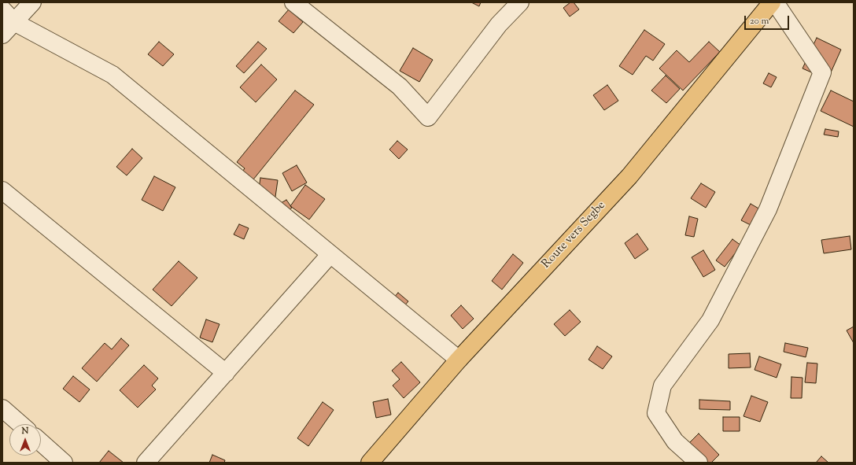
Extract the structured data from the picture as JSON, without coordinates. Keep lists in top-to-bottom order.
{
  "streets": {
    "main road": ["Route vers Segbe"]
  },
  "scale_bar": "20 m",
  "north": "top"
}
